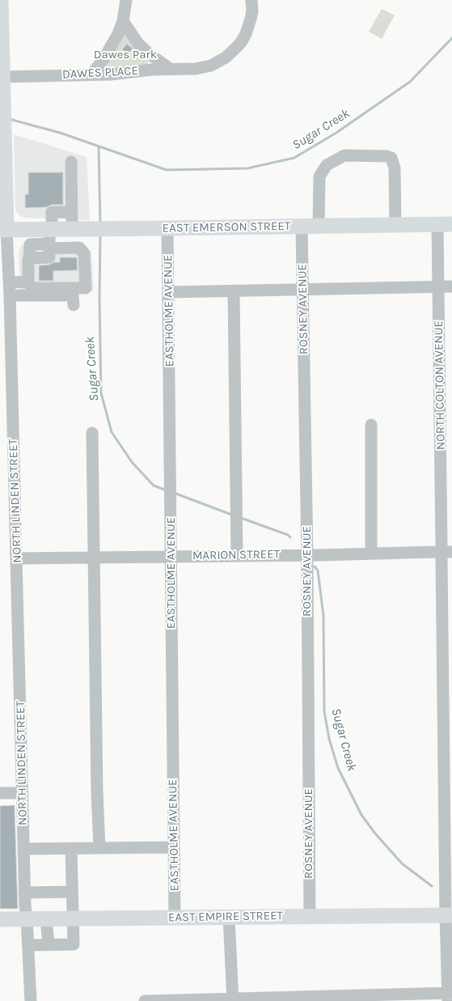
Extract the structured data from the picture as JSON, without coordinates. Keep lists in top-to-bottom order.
{
  "streets": {
    "main road": ["EAST EMERSON STREET", "NORTH LINDEN STREET", "EAST EMPIRE STREET"],
    "street": [
      "DAWES PLACE",
      "ROSNEY AVENUE",
      "EASTHOLME AVENUE",
      "NORTH COLTON AVENUE",
      "MARION STREET"
    ]
  },
  "crossings": [
    ["DAWES PLACE", "NORTH LINDEN STREET"],
    ["EAST EMERSON STREET", "ROSNEY AVENUE"],
    ["EAST EMERSON STREET", "EASTHOLME AVENUE"],
    ["EAST EMERSON STREET", "NORTH COLTON AVENUE"],
    ["EAST EMERSON STREET", "NORTH LINDEN STREET"],
    ["ROSNEY AVENUE", "MARION STREET"],
    ["ROSNEY AVENUE", "EAST EMPIRE STREET"],
    ["EASTHOLME AVENUE", "MARION STREET"],
    ["EASTHOLME AVENUE", "EAST EMPIRE STREET"],
    ["NORTH COLTON AVENUE", "MARION STREET"],
    ["NORTH COLTON AVENUE", "EAST EMPIRE STREET"],
    ["NORTH LINDEN STREET", "MARION STREET"],
    ["NORTH LINDEN STREET", "EAST EMPIRE STREET"]
  ],
  "water": ["Sugar Creek"],
  "parks": ["Dawes Park"]
}
